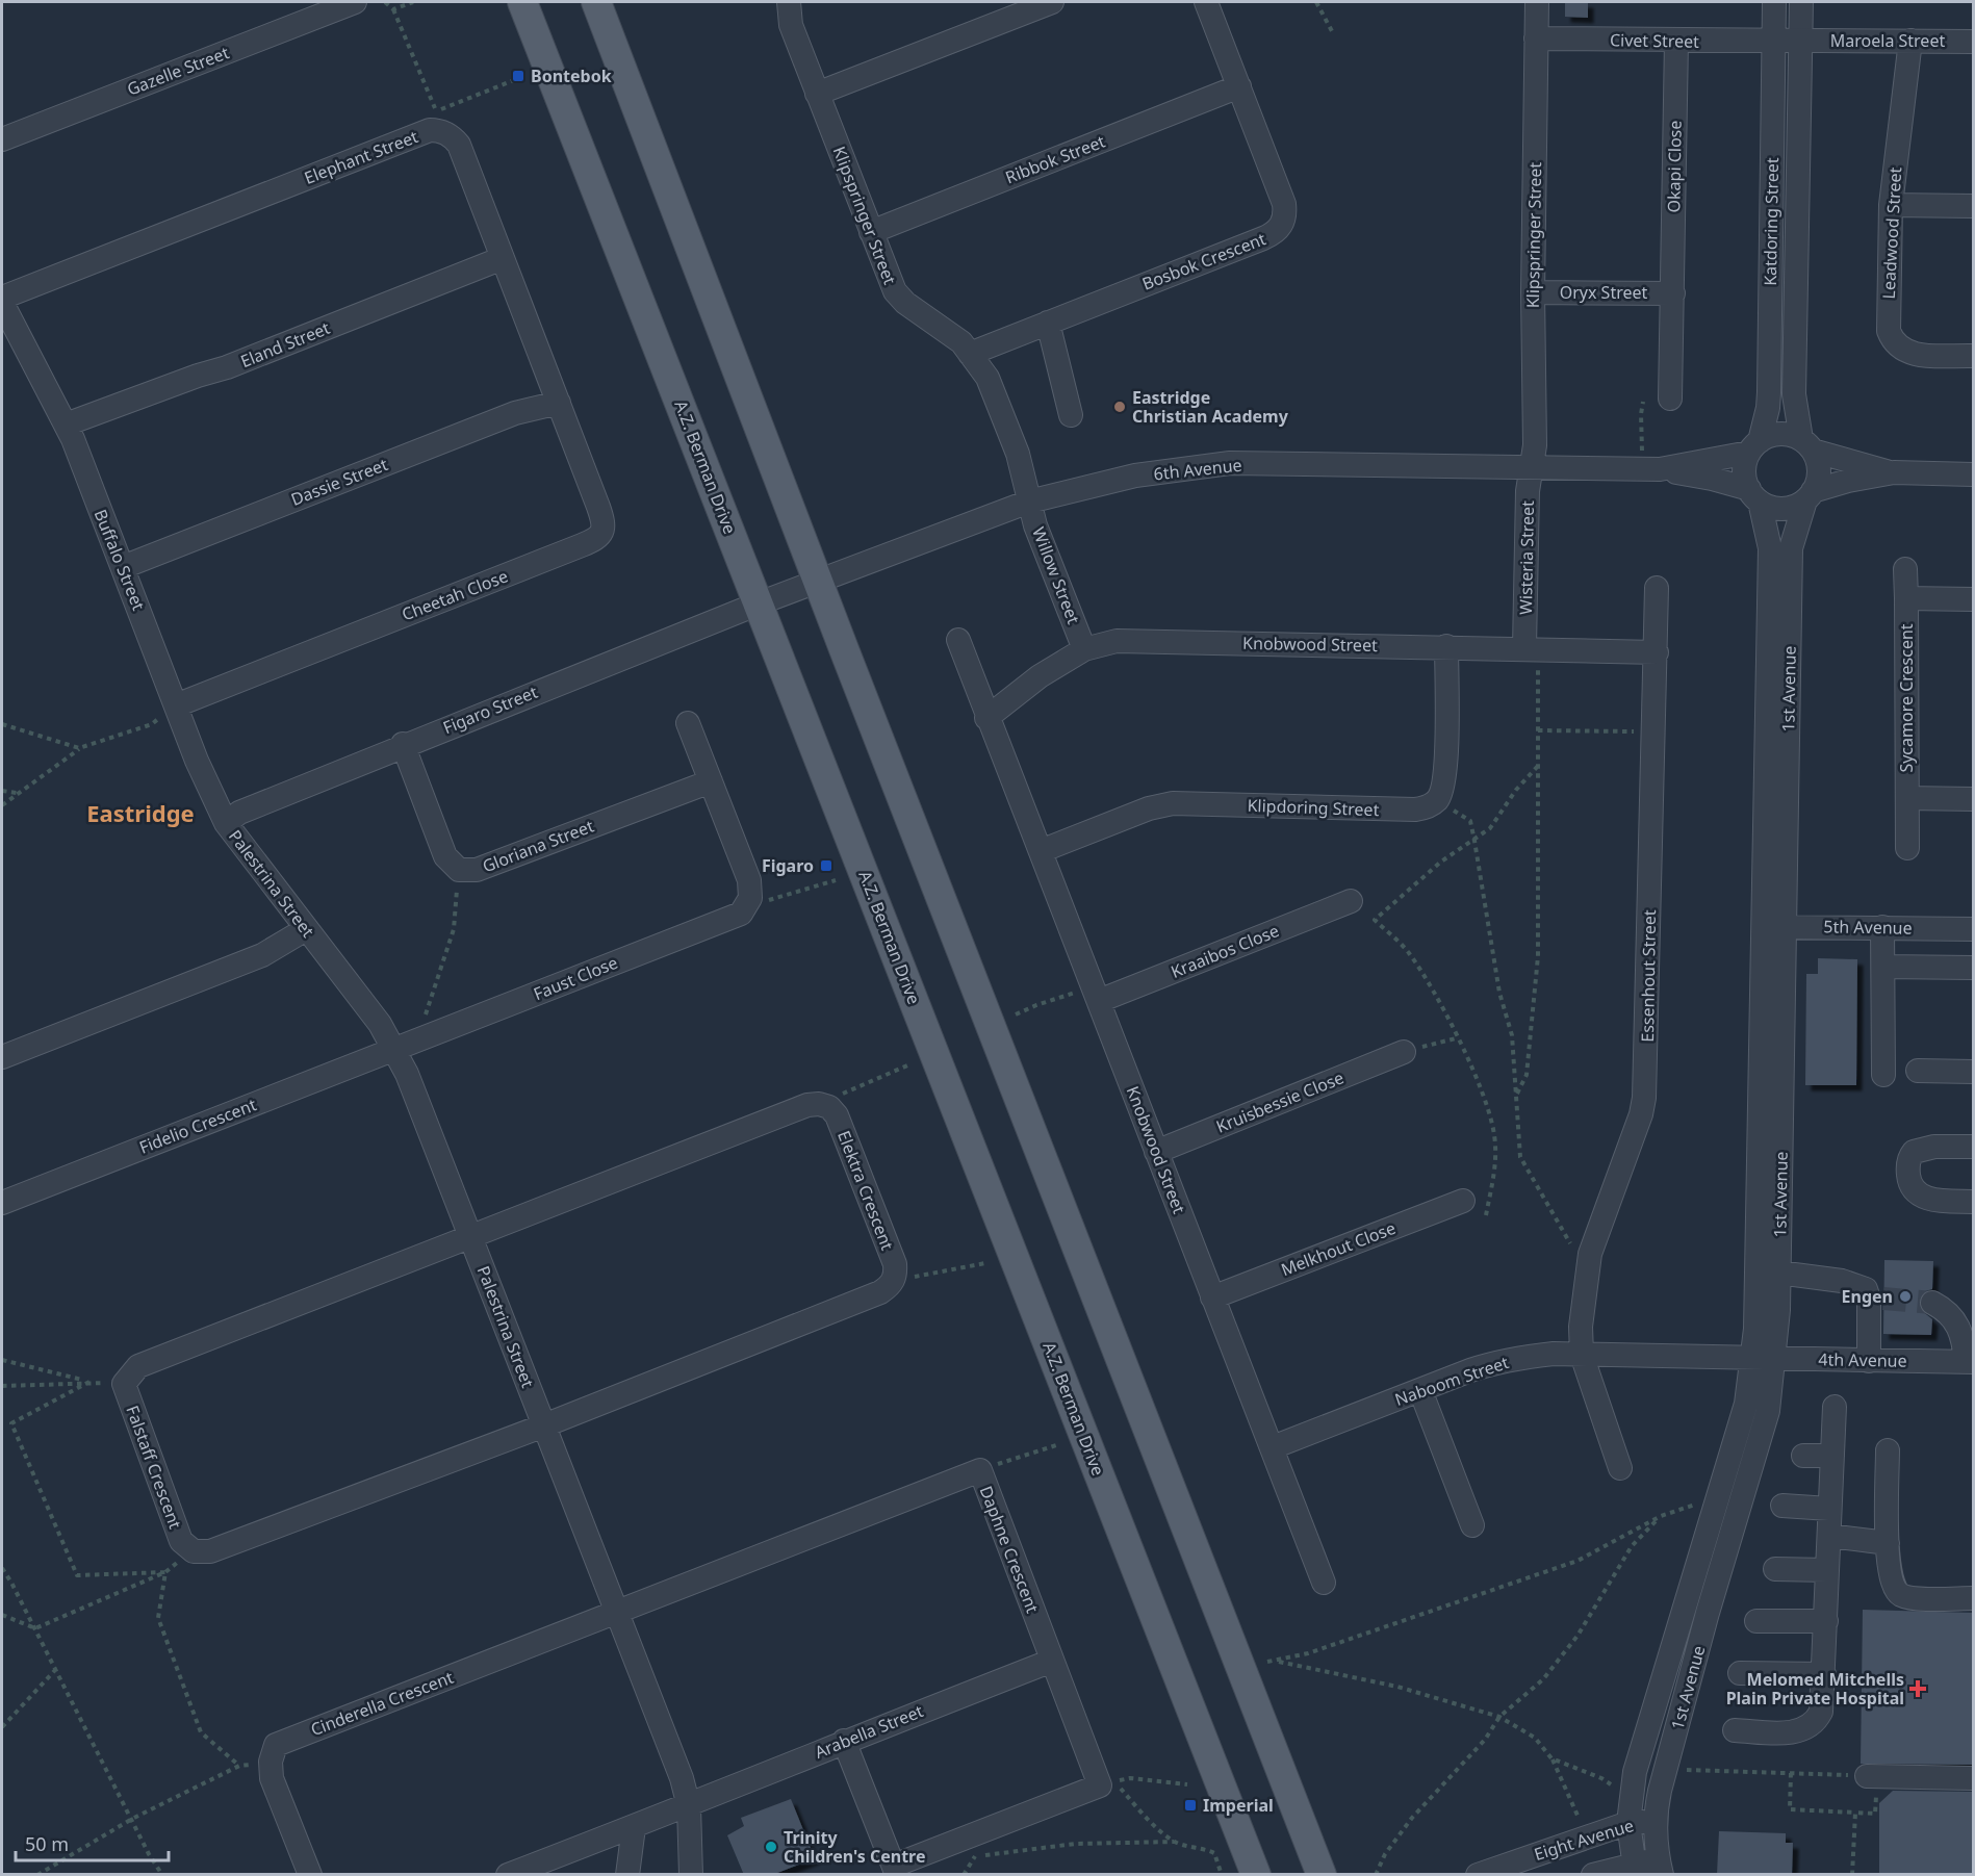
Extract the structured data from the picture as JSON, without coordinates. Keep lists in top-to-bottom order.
{
  "streets": {
    "main road": ["A.Z. Berman Drive"],
    "street": [
      "Civet Street",
      "Maroela Street",
      "Gazelle Street",
      "Elephant Street",
      "Ribbok Street",
      "Okapi Close",
      "Klipspringer Street",
      "Katdoring Street",
      "Leadwood Street",
      "Bosbok Crescent",
      "Oryx Street",
      "Eland Street",
      "6th Avenue",
      "Dassie Street",
      "Wisteria Street",
      "Buffalo Street",
      "Willow Street",
      "Cheetah Close",
      "Knobwood Street",
      "1st Avenue",
      "Sycamore Crescent",
      "Figaro Street",
      "Klipdoring Street",
      "Gloriana Street",
      "Palestrina Street",
      "5th Avenue",
      "Kraaibos Close",
      "Essenhout Street",
      "Faust Close",
      "Kruisbessie Close",
      "Fidelio Crescent",
      "Elektra Crescent",
      "Melkhout Close",
      "4th Avenue",
      "Naboom Street",
      "Falstaff Crescent",
      "Daphne Crescent",
      "Cinderella Crescent",
      "Arabella Street",
      "Eight Avenue"
    ]
  },
  "crossings": [
    ["Civet Street", "Maroela Street"],
    ["Civet Street", "Okapi Close"],
    ["Civet Street", "Klipspringer Street"],
    ["Civet Street", "Katdoring Street"],
    ["Maroela Street", "Katdoring Street"],
    ["Maroela Street", "Leadwood Street"],
    ["Elephant Street", "Eland Street"],
    ["Elephant Street", "Dassie Street"],
    ["Elephant Street", "Cheetah Close"],
    ["Ribbok Street", "Klipspringer Street"],
    ["Ribbok Street", "Bosbok Crescent"],
    ["Okapi Close", "Oryx Street"],
    ["Klipspringer Street", "Bosbok Crescent"],
    ["Klipspringer Street", "Oryx Street"],
    ["Klipspringer Street", "6th Avenue"],
    ["Klipspringer Street", "Wisteria Street"],
    ["Klipspringer Street", "Willow Street"],
    ["Katdoring Street", "6th Avenue"],
    ["Katdoring Street", "1st Avenue"],
    ["Eland Street", "Buffalo Street"],
    ["A.Z. Berman Drive", "6th Avenue"],
    ["A.Z. Berman Drive", "Figaro Street"],
    ["6th Avenue", "Wisteria Street"],
    ["6th Avenue", "Willow Street"],
    ["6th Avenue", "1st Avenue"],
    ["6th Avenue", "Figaro Street"],
    ["Dassie Street", "Buffalo Street"],
    ["Dassie Street", "Cheetah Close"],
    ["Wisteria Street", "Knobwood Street"],
    ["Buffalo Street", "Cheetah Close"],
    ["Buffalo Street", "Figaro Street"],
    ["Buffalo Street", "Palestrina Street"],
    ["Willow Street", "Knobwood Street"],
    ["Knobwood Street", "Klipdoring Street"],
    ["Knobwood Street", "Kraaibos Close"],
    ["Knobwood Street", "Essenhout Street"],
    ["Knobwood Street", "Kruisbessie Close"],
    ["Knobwood Street", "Melkhout Close"],
    ["Knobwood Street", "Naboom Street"],
    ["1st Avenue", "5th Avenue"],
    ["1st Avenue", "4th Avenue"],
    ["1st Avenue", "Naboom Street"],
    ["1st Avenue", "Eight Avenue"],
    ["Figaro Street", "Gloriana Street"],
    ["Figaro Street", "Palestrina Street"],
    ["Palestrina Street", "Faust Close"],
    ["Palestrina Street", "Fidelio Crescent"],
    ["Palestrina Street", "Falstaff Crescent"],
    ["Palestrina Street", "Daphne Crescent"],
    ["Palestrina Street", "Cinderella Crescent"],
    ["Palestrina Street", "Arabella Street"],
    ["Essenhout Street", "Naboom Street"],
    ["Faust Close", "Fidelio Crescent"],
    ["4th Avenue", "Naboom Street"],
    ["Daphne Crescent", "Cinderella Crescent"],
    ["Daphne Crescent", "Arabella Street"]
  ],
  "districts": ["Eastridge"],
  "places": {
    "transit": ["Bontebok", "Figaro", "Imperial"],
    "other": ["Eastridge Christian Academy", "Engen", "Trinity Children's Centre"],
    "health": ["Melomed Mitchells Plain Private Hospital"]
  },
  "scale_bar": "50 m"
}
